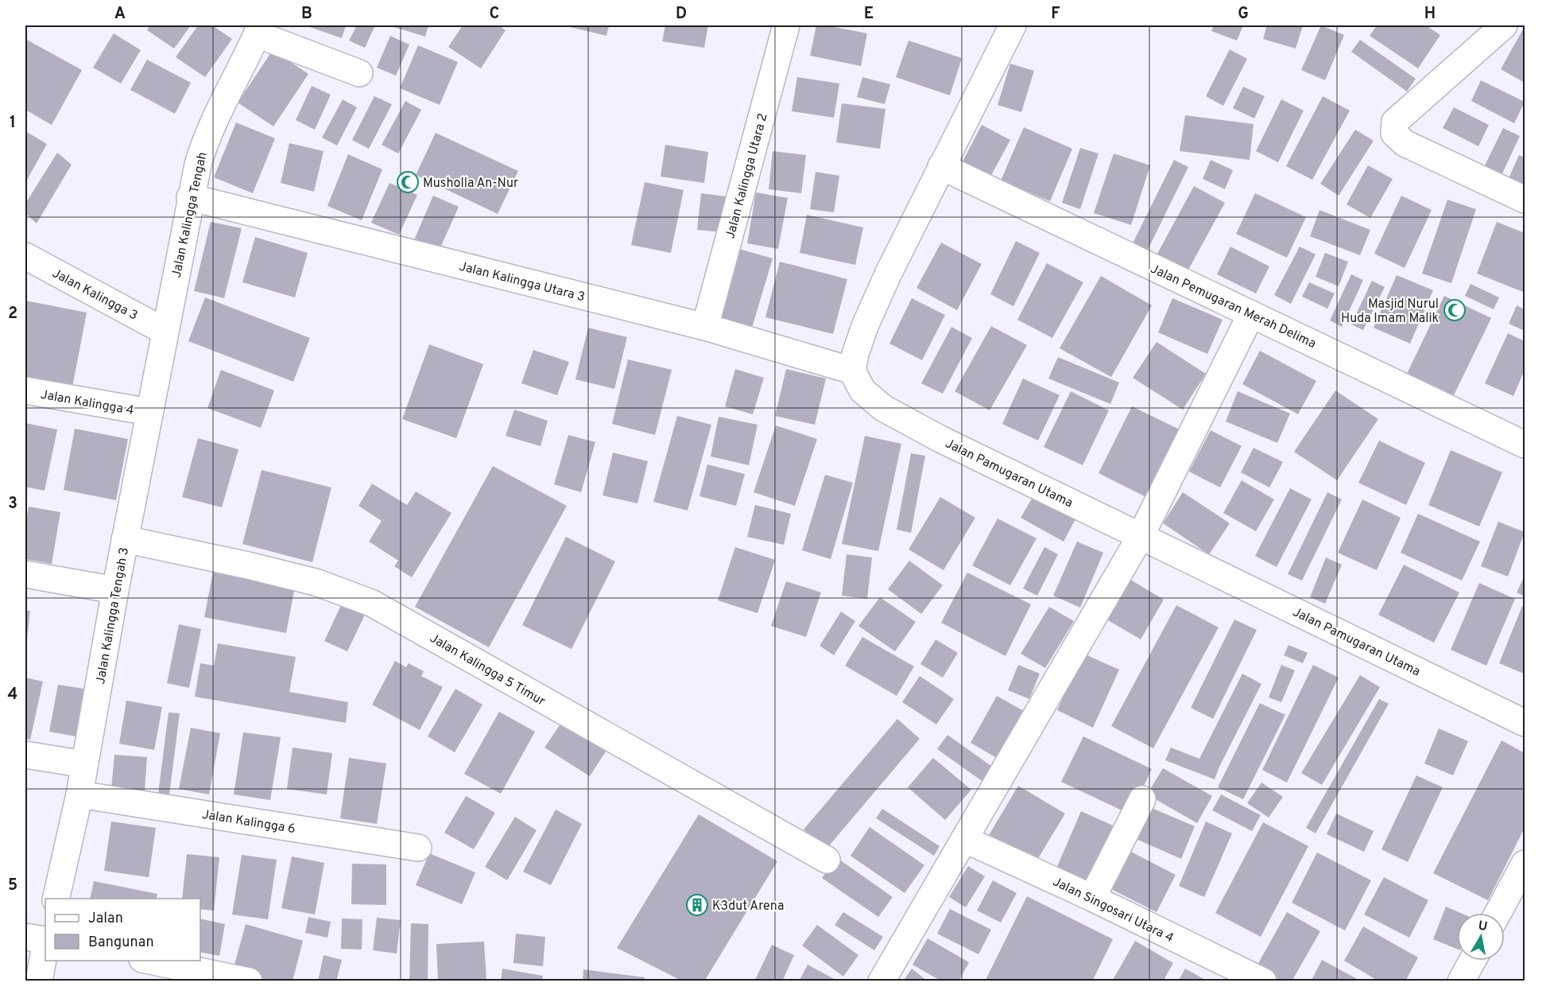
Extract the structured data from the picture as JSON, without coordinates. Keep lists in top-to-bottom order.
{
  "streets": {
    "street": [
      "Jalan Kalingga Utara 2",
      "Jalan Kalingga Tengah",
      "Jalan Kalingga Utara 3",
      "Jalan Kalingga 3",
      "Jalan Pemugaran Merah Delima",
      "Jalan Kalingga 4",
      "Jalan Pamugaran Utama",
      "Jalan Kalingga Tengah 3",
      "Jalan Kalingga 5 Timur",
      "Jalan Kalingga 6",
      "Jalan Singosari Utara 4"
    ]
  },
  "crossings": [
    ["Jalan Kalingga Utara 2", "Jalan Kalingga Utara 3"],
    ["Jalan Kalingga Tengah", "Jalan Kalingga Utara 3"],
    ["Jalan Kalingga Tengah", "Jalan Kalingga 3"],
    ["Jalan Kalingga Tengah", "Jalan Kalingga Tengah 3"],
    ["Jalan Kalingga Utara 3", "Jalan Pamugaran Utama"],
    ["Jalan Kalingga 3", "Jalan Kalingga Tengah 3"],
    ["Jalan Kalingga 4", "Jalan Kalingga Tengah 3"],
    ["Jalan Kalingga Tengah 3", "Jalan Kalingga 5 Timur"],
    ["Jalan Kalingga Tengah 3", "Jalan Kalingga 6"]
  ],
  "places": {
    "mosque": ["Musholla An-Nur", "Masjid Nurul Huda Imam Malik"],
    "building": ["K3dut Arena"]
  },
  "legend": ["Jalan", "Bangunan"],
  "north": "top",
  "grid": {
    "columns": [
      "A",
      "B",
      "C",
      "D",
      "E",
      "F",
      "G",
      "H"
    ],
    "rows": [
      "1",
      "2",
      "3",
      "4",
      "5"
    ]
  }
}
